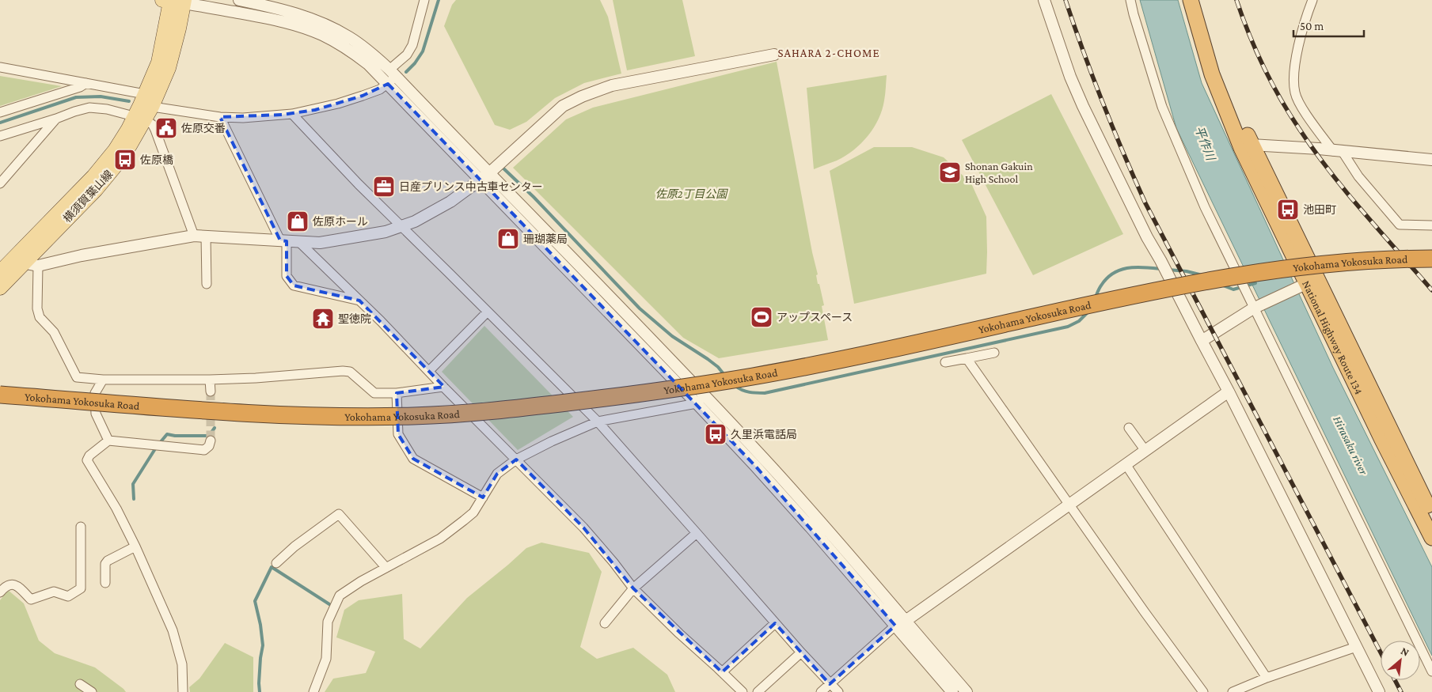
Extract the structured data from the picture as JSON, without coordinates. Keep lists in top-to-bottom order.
{
  "streets": {
    "highway": ["Yokohama Yokosuka Road", "National Highway Route 134"],
    "main road": ["横須賀葉山線"]
  },
  "districts": ["SAHARA 2-CHOME"],
  "water": ["平作川", "Hirasaku river"],
  "parks": ["佐原2丁目公園"],
  "places": {
    "public building": ["佐原交番"],
    "bus stop": ["佐原橋", "池田町", "久里浜電話局"],
    "school or university": ["Shonan Gakuin High School"],
    "office": ["日産プリンス中古車センター"],
    "shop": ["佐原ホール", "珊瑚薬局"],
    "sports": ["アップスペース"],
    "temple": ["聖徳院"]
  },
  "scale_bar": "50 m",
  "north": "top right"
}
